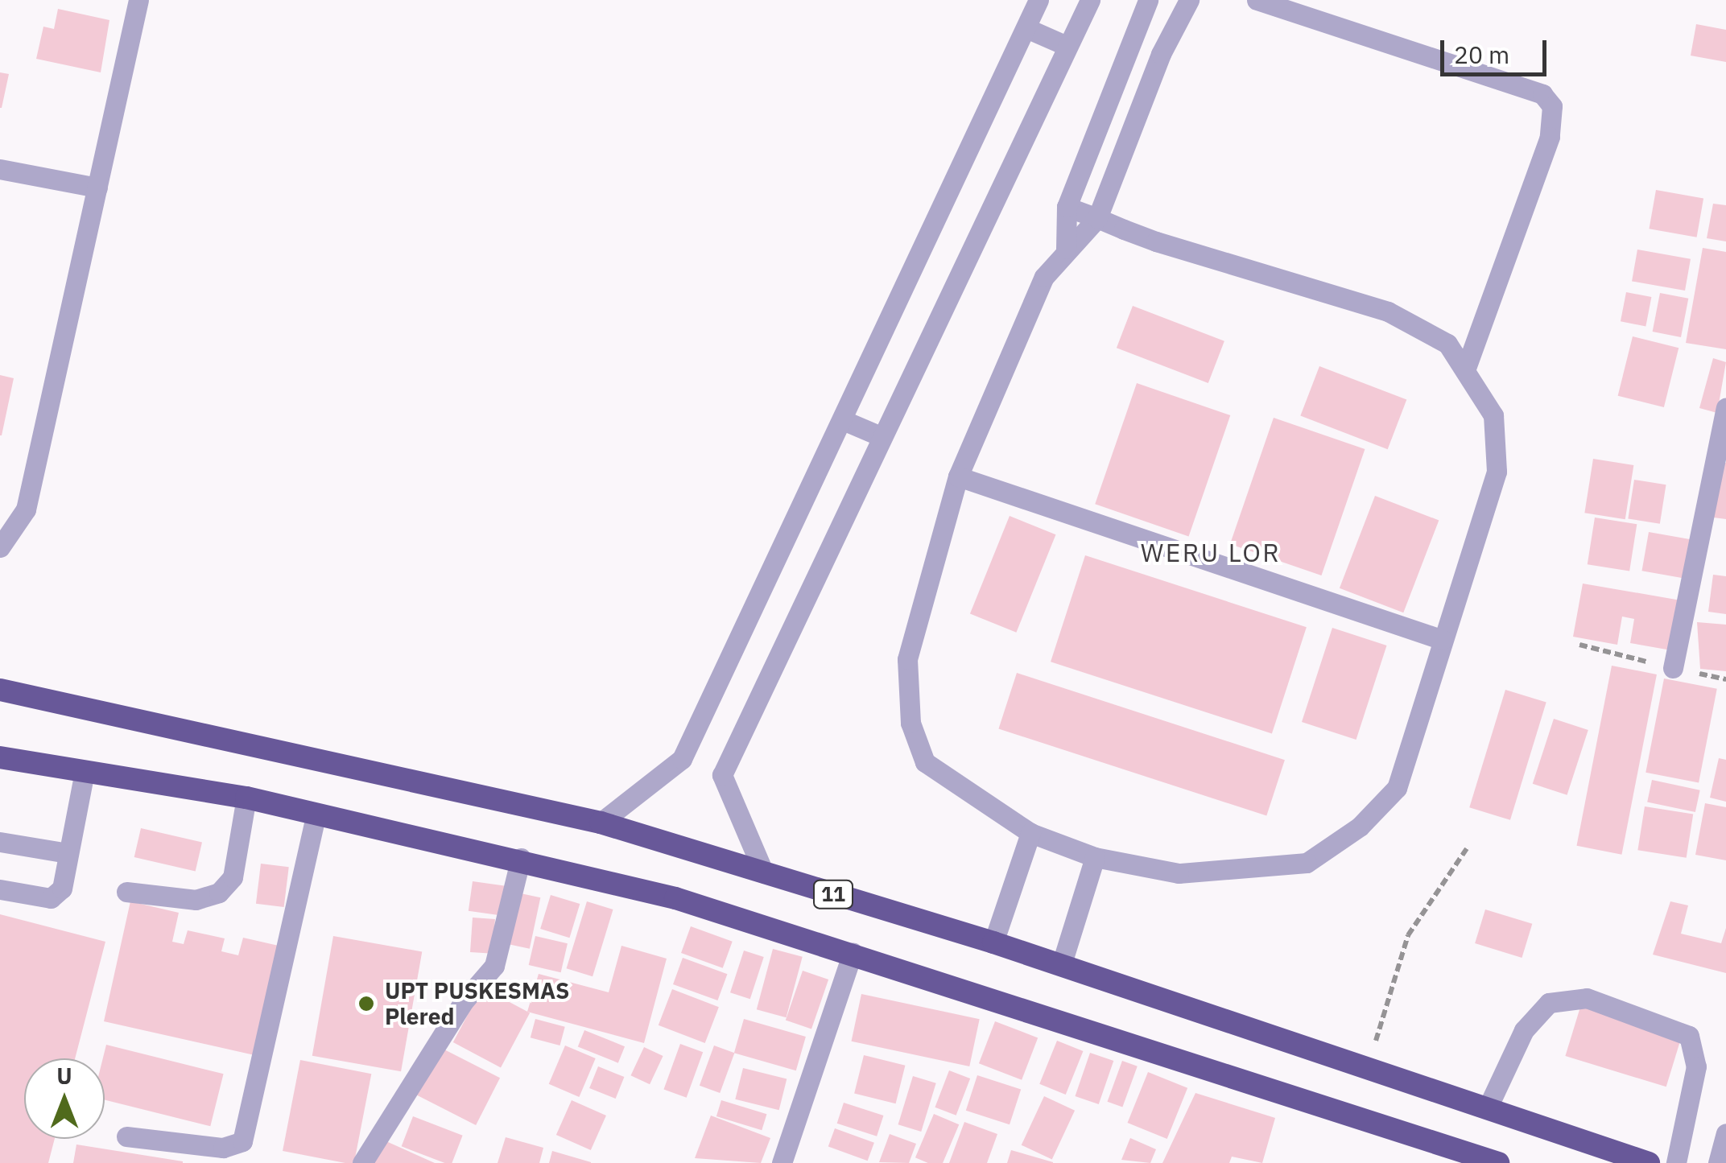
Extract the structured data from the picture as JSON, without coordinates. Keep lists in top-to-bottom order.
{
  "streets": {
    "highway": ["11"]
  },
  "districts": ["WERU LOR"],
  "places": ["UPT PUSKESMAS Plered"],
  "scale_bar": "20 m",
  "north": "top"
}
